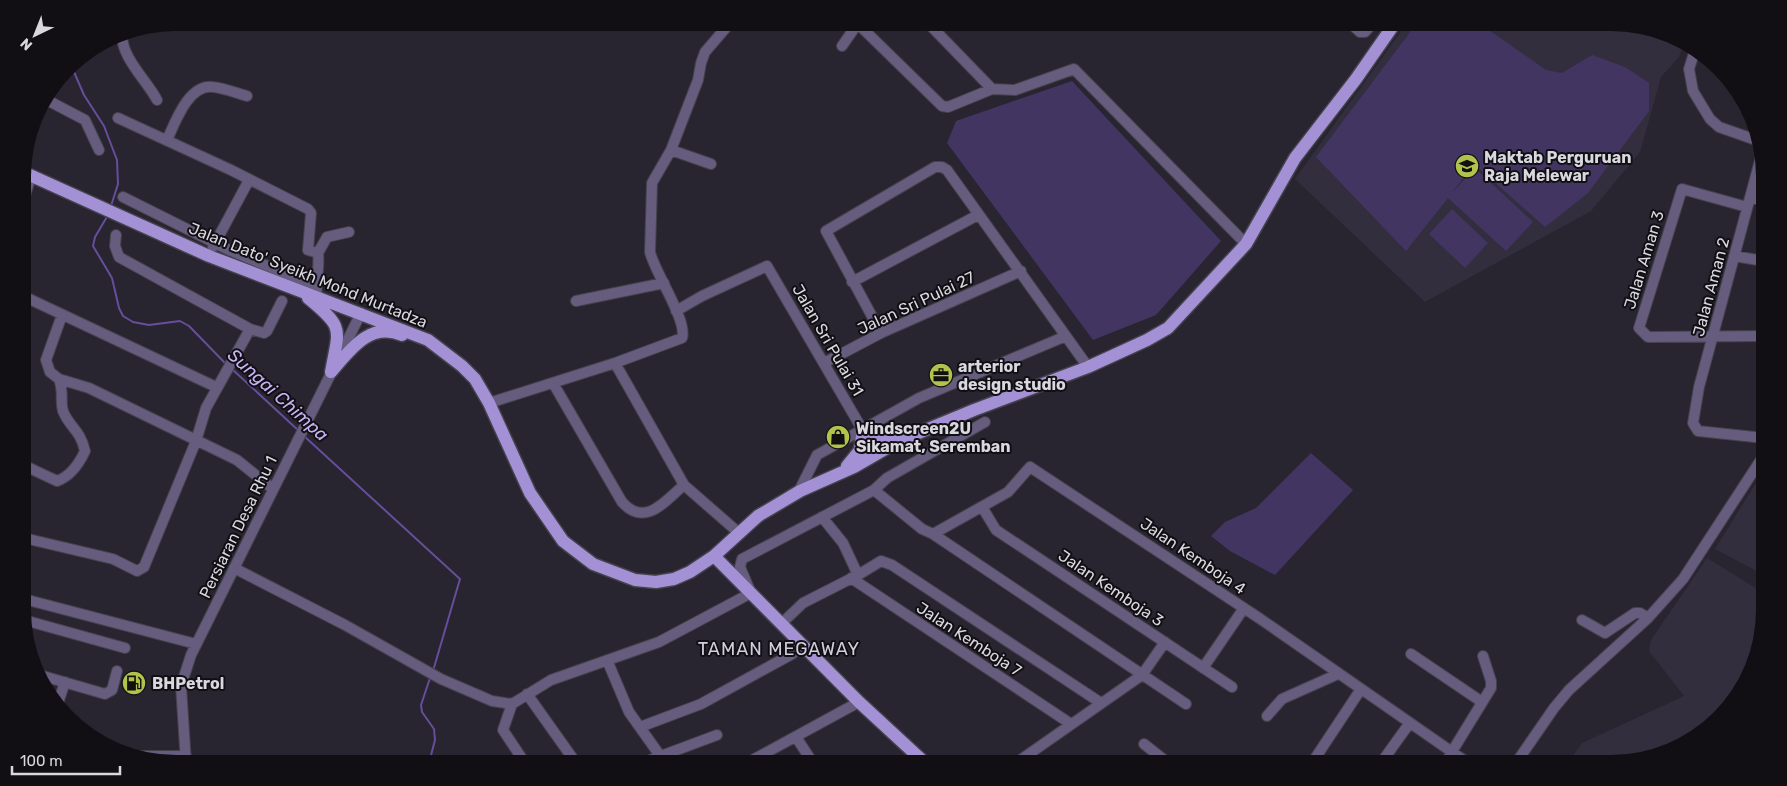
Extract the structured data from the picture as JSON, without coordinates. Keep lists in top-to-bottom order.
{
  "streets": {
    "main road": ["Jalan Dato' Syeikh Mohd Murtadza"],
    "street": [
      "Jalan Aman 3",
      "Jalan Aman 2",
      "Jalan Sri Pulai 27",
      "Jalan Sri Pulai 31",
      "Persiaran Desa Rhu 1",
      "Jalan Kemboja 4",
      "Jalan Kemboja 3",
      "Jalan Kemboja 7"
    ]
  },
  "crossings": [
    ["Jalan Aman 3", "Jalan Aman 2"],
    ["Jalan Dato' Syeikh Mohd Murtadza", "Jalan Sri Pulai 31"],
    ["Jalan Dato' Syeikh Mohd Murtadza", "Persiaran Desa Rhu 1"],
    ["Jalan Sri Pulai 27", "Jalan Sri Pulai 31"],
    ["Jalan Kemboja 4", "Jalan Kemboja 3"]
  ],
  "districts": ["TAMAN MEGAWAY"],
  "water": ["Sungai Chimpa"],
  "places": {
    "school or university": ["Maktab Perguruan Raja Melewar"],
    "office": ["arterior design studio"],
    "shop": ["Windscreen2U Sikamat, Seremban"],
    "fuel station": ["BHPetrol"]
  },
  "scale_bar": "100 m",
  "north": "bottom left"
}
